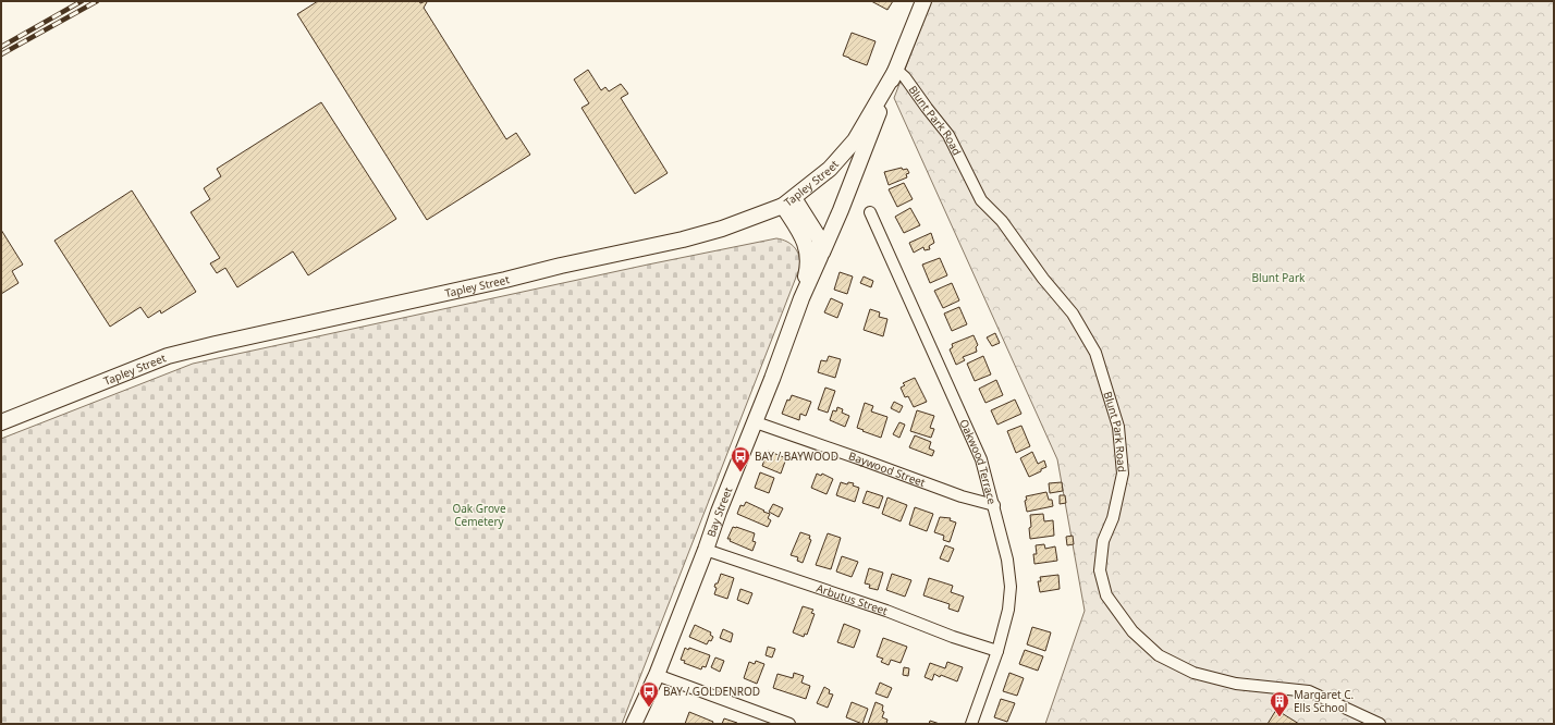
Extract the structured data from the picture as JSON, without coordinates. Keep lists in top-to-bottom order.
{
  "streets": {
    "main road": ["Tapley Street", "Bay Street"],
    "street": [
      "Blunt Park Road",
      "Oakwood Terrace",
      "Baywood Street",
      "Arbutus Street"
    ]
  },
  "crossings": [
    ["Blunt Park Road", "Tapley Street"],
    ["Blunt Park Road", "Bay Street"],
    ["Tapley Street", "Bay Street"],
    ["Oakwood Terrace", "Baywood Street"],
    ["Oakwood Terrace", "Arbutus Street"],
    ["Baywood Street", "Bay Street"],
    ["Bay Street", "Arbutus Street"]
  ],
  "parks": ["Blunt Park", "Oak Grove Cemetery"],
  "places": {
    "bus stop": ["BAY / BAYWOOD", "BAY / GOLDENROD"],
    "building": ["Margaret C. Ells School"]
  }
}
